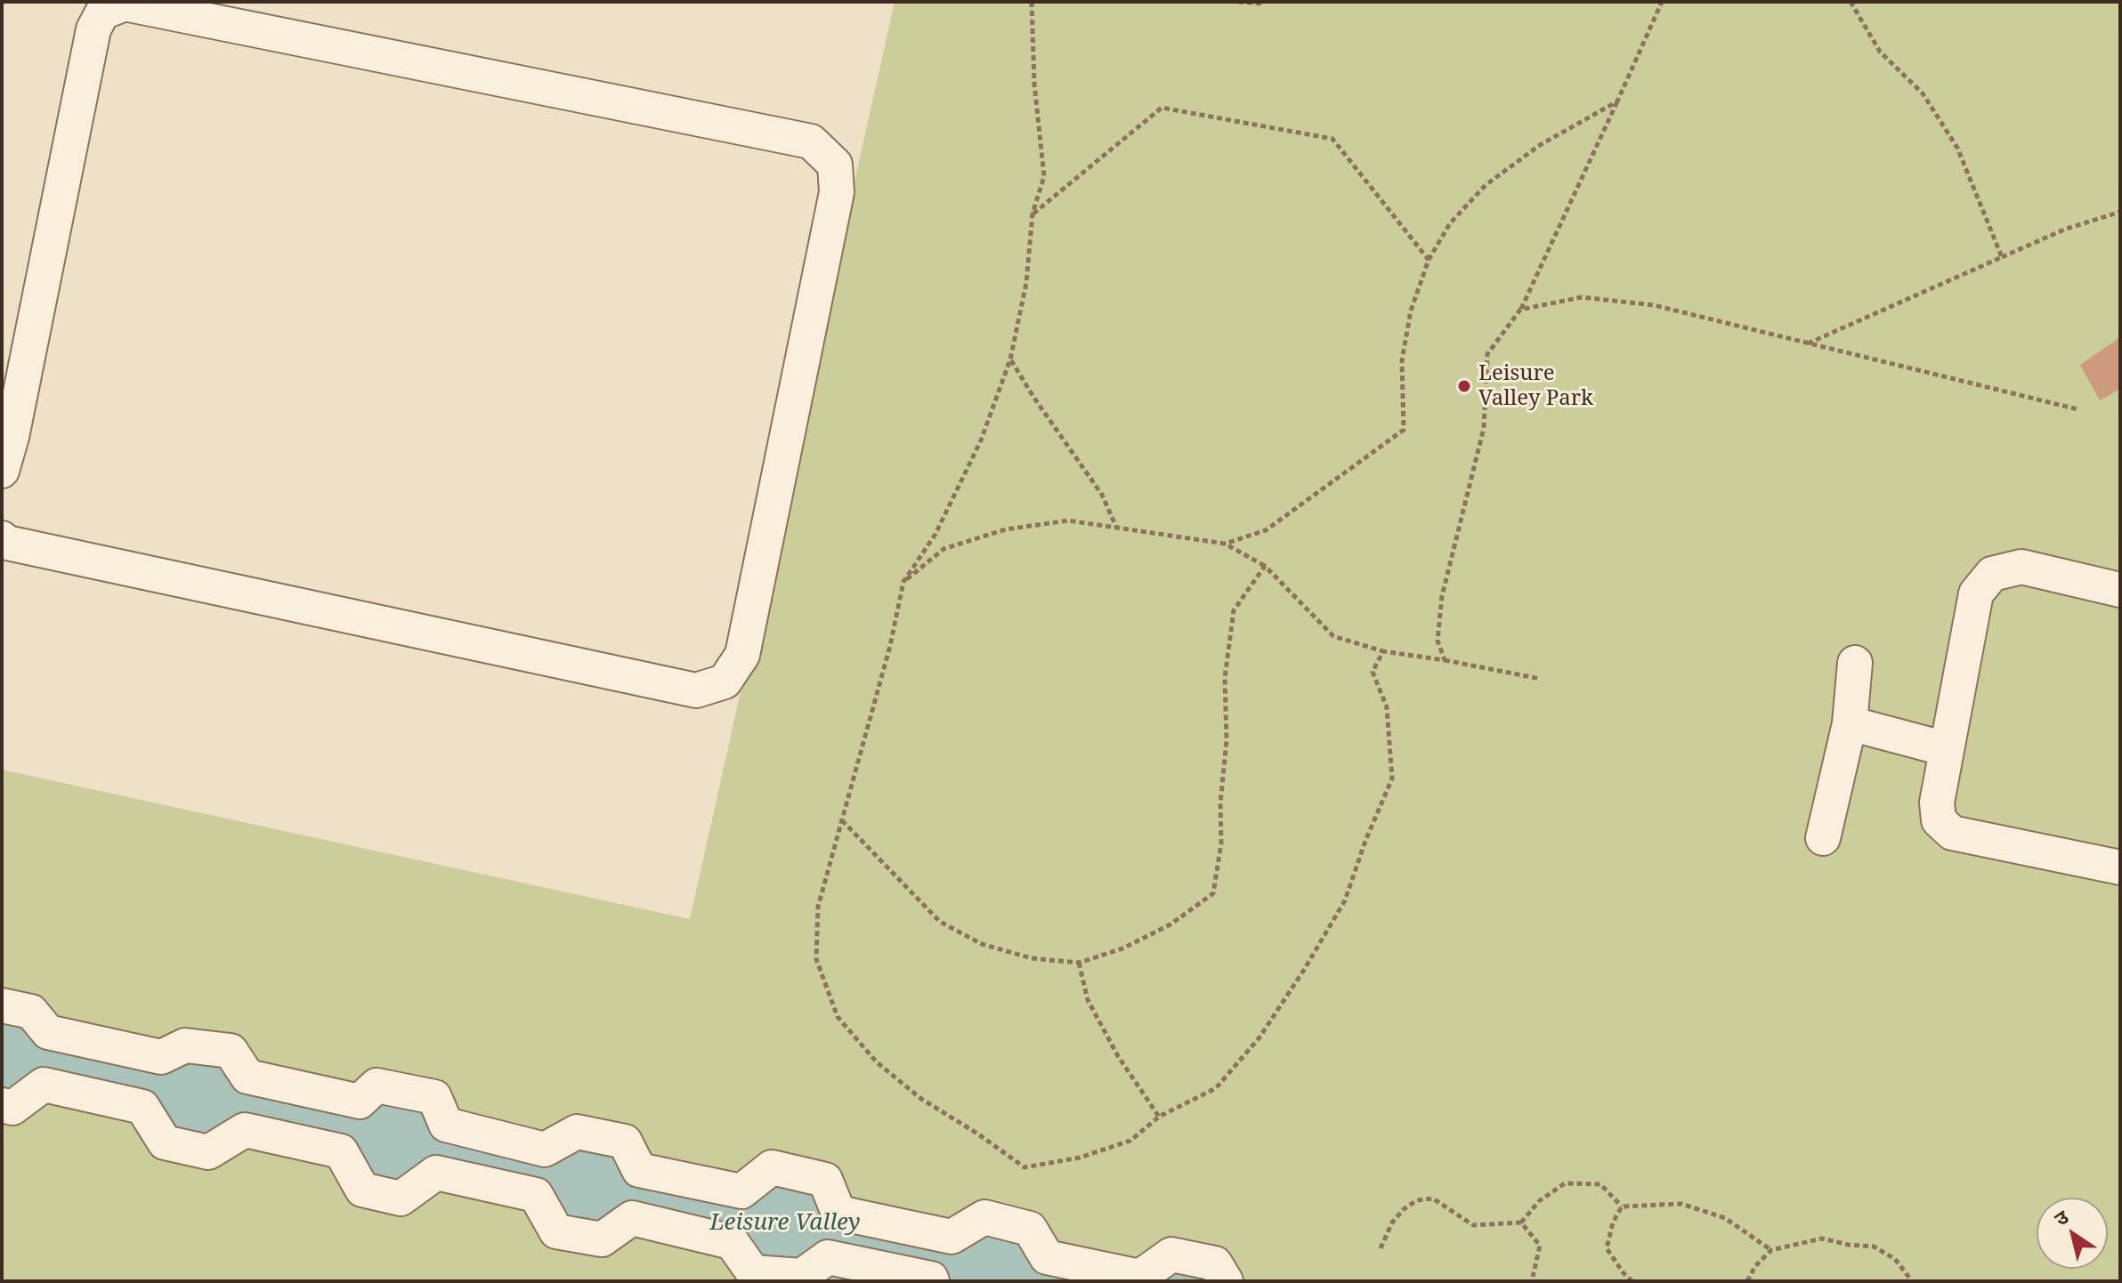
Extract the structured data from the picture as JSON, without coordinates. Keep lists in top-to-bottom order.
{
  "water": ["Leisure Valley"],
  "places": ["Leisure Valley Park"],
  "north": "top left"
}
